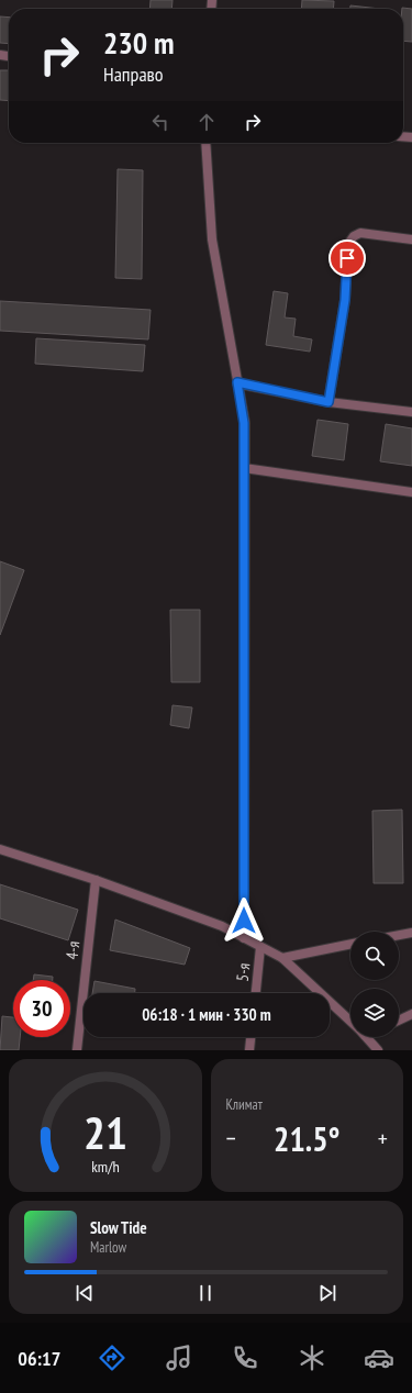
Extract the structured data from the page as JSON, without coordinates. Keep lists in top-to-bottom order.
{
  "streets": {
    "street": ["4-я", "5-я"]
  },
  "page": {
    "turn": ["230 m", "Направо"],
    "limit": "30",
    "trip": "06:18 · 1 мин · 330 m",
    "tile": "Климат",
    "heat": ["−", "21.5°", "+"],
    "song": ["Slow Tide", "Marlow"],
    "tabs": "06:17",
    "gauge": ["21", "km/h"]
  }
}
